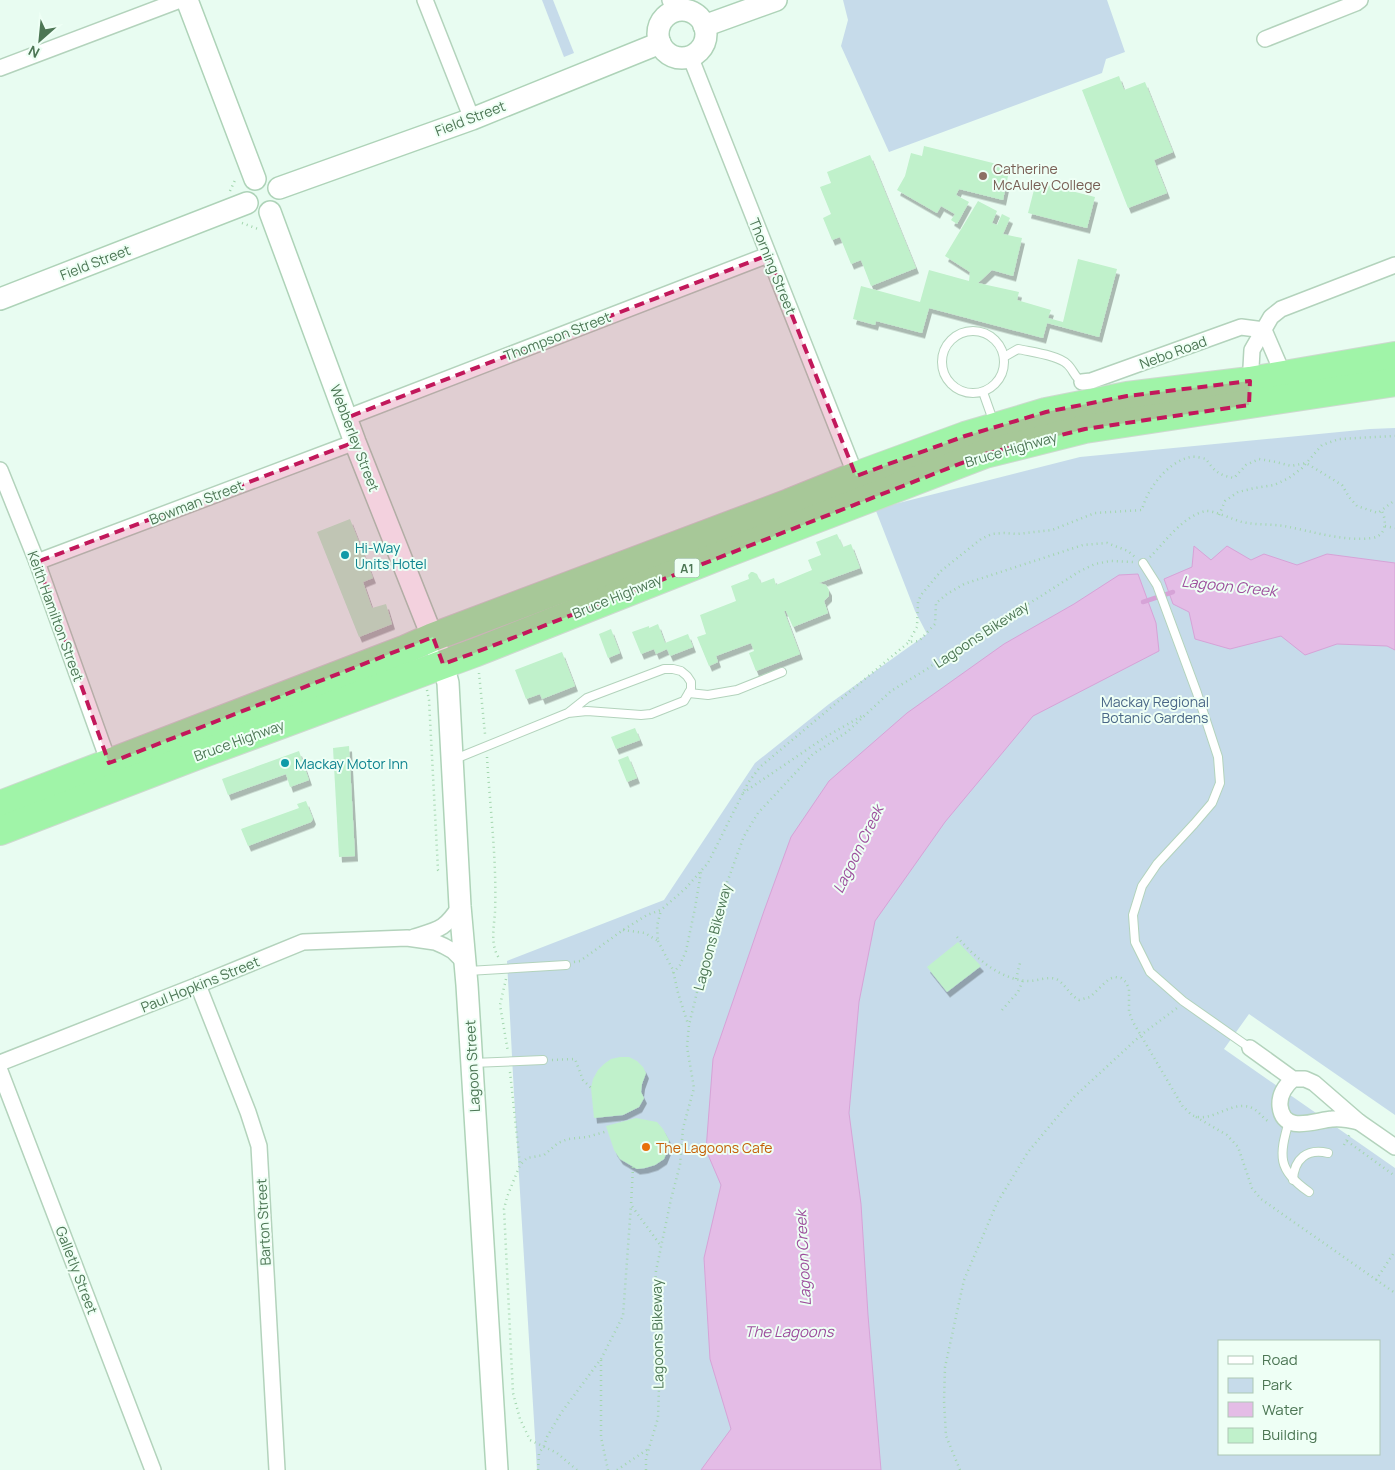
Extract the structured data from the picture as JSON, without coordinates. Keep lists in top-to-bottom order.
{
  "streets": {
    "highway": ["Bruce Highway", "A1"],
    "street": [
      "Field Street",
      "Thorning Street",
      "Thompson Street",
      "Nebo Road",
      "Webberley Street",
      "Bowman Street",
      "Keith Hamilton Street",
      "Paul Hopkins Street",
      "Lagoon Street",
      "Barton Street",
      "Galletly Street"
    ],
    "path": ["Lagoons Bikeway"]
  },
  "crossings": [
    ["Field Street", "Thorning Street"],
    ["Field Street", "Webberley Street"],
    ["Thorning Street", "Thompson Street"],
    ["Thorning Street", "Bruce Highway"],
    ["Thompson Street", "Webberley Street"],
    ["Webberley Street", "Bruce Highway"],
    ["Webberley Street", "Bowman Street"],
    ["Webberley Street", "Lagoon Street"],
    ["Bruce Highway", "Keith Hamilton Street"],
    ["Bruce Highway", "Lagoon Street"],
    ["Bowman Street", "Keith Hamilton Street"],
    ["Paul Hopkins Street", "Lagoon Street"],
    ["Paul Hopkins Street", "Barton Street"]
  ],
  "water": ["Lagoon Creek", "The Lagoons"],
  "parks": ["Mackay Regional Botanic Gardens"],
  "places": [
    "Catherine McAuley College",
    "Hi-Way Units Hotel",
    "Mackay Motor Inn",
    "The Lagoons Cafe"
  ],
  "legend": [
    "Road",
    "Park",
    "Water",
    "Building"
  ],
  "north": "bottom left"
}
